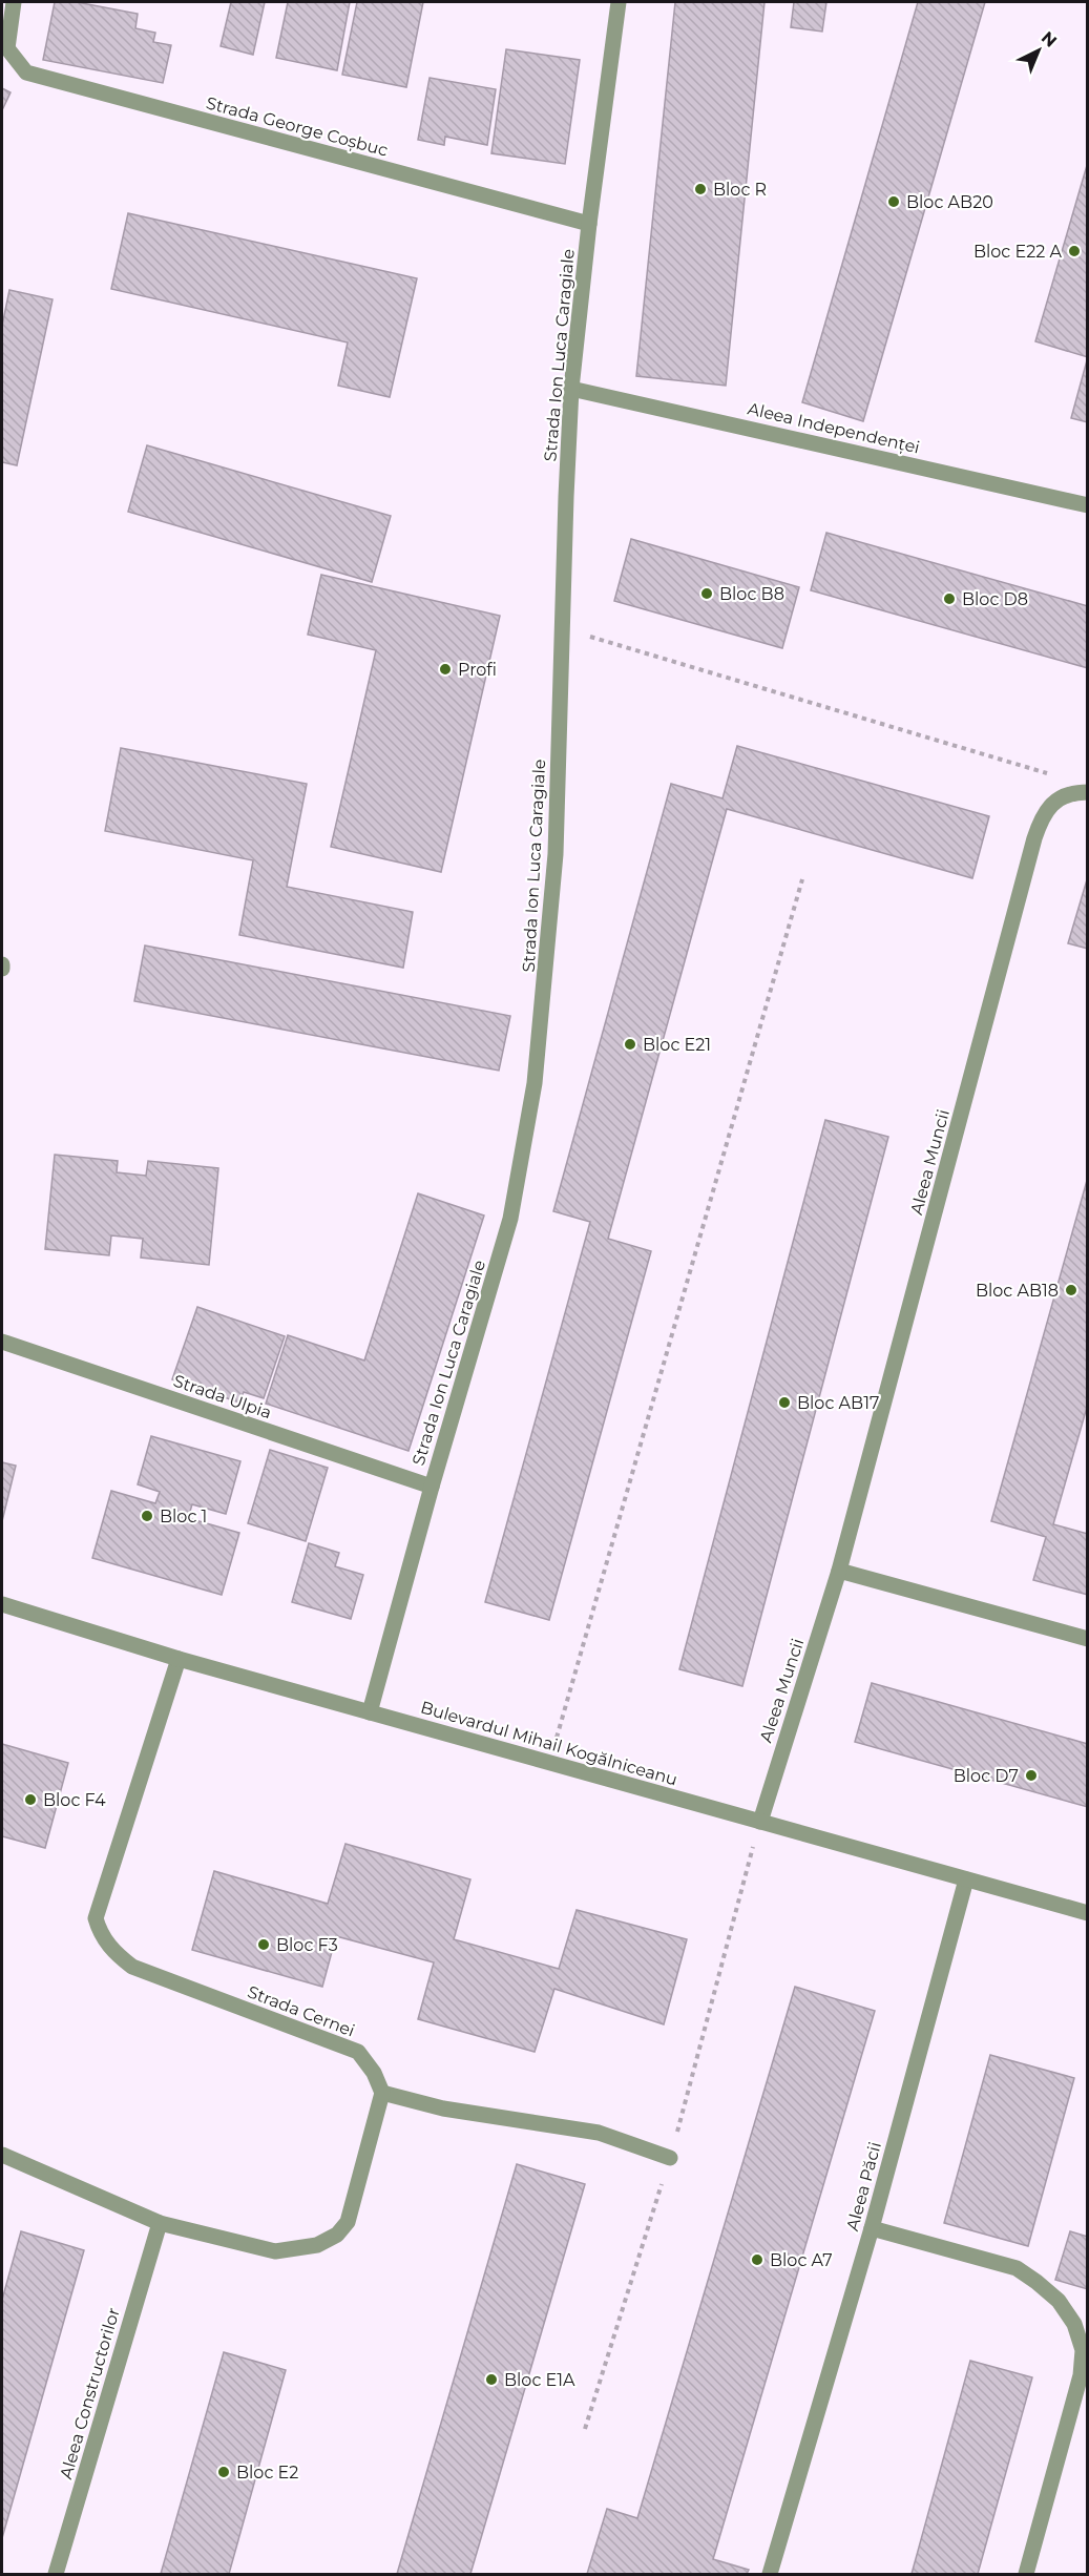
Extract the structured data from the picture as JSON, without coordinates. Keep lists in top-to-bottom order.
{
  "streets": {
    "street": [
      "Strada George Coșbuc",
      "Strada Ion Luca Caragiale",
      "Aleea Independenței",
      "Aleea Muncii",
      "Strada Ulpia",
      "Bulevardul Mihail Kogălniceanu",
      "Strada Cernei",
      "Aleea Păcii",
      "Aleea Constructorilor"
    ]
  },
  "crossings": [
    ["Strada George Coșbuc", "Strada Ion Luca Caragiale"],
    ["Strada Ion Luca Caragiale", "Aleea Independenței"],
    ["Strada Ion Luca Caragiale", "Strada Ulpia"],
    ["Strada Ion Luca Caragiale", "Bulevardul Mihail Kogălniceanu"],
    ["Aleea Muncii", "Bulevardul Mihail Kogălniceanu"],
    ["Bulevardul Mihail Kogălniceanu", "Strada Cernei"],
    ["Bulevardul Mihail Kogălniceanu", "Aleea Păcii"]
  ],
  "places": [
    "Bloc R",
    "Bloc AB20",
    "Bloc E22 A",
    "Bloc B8",
    "Bloc D8",
    "Profi",
    "Bloc E21",
    "Bloc AB18",
    "Bloc AB17",
    "Bloc 1",
    "Bloc D7",
    "Bloc F4",
    "Bloc F3",
    "Bloc A7",
    "Bloc E1A",
    "Bloc E2"
  ],
  "north": "top right"
}
